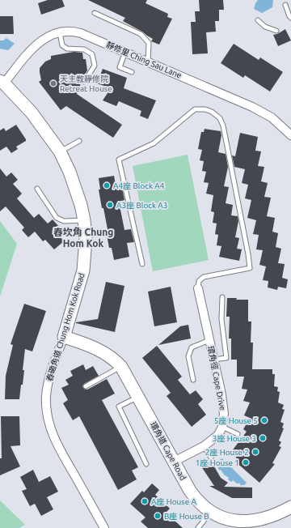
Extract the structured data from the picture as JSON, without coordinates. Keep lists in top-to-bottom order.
{
  "streets": {
    "street": [
      "靜修里 Ching Sau Lane",
      "舂磡角道 Chung Hom Kok Road",
      "環角徑 Cape Drive",
      "環角道 Cape Road"
    ]
  },
  "crossings": [
    ["靜修里 Ching Sau Lane", "舂磡角道 Chung Hom Kok Road"],
    ["舂磡角道 Chung Hom Kok Road", "環角道 Cape Road"]
  ],
  "districts": ["舂坎角 Chung Hom Kok"],
  "places": [
    "天主教靜修院 Retreat House",
    "A4座 Block A4",
    "A3座 Block A3",
    "5座 House 5",
    "3座 House 3",
    "2座 House 2",
    "1座 House 1",
    "A座 House A",
    "B座 House B"
  ]
}
